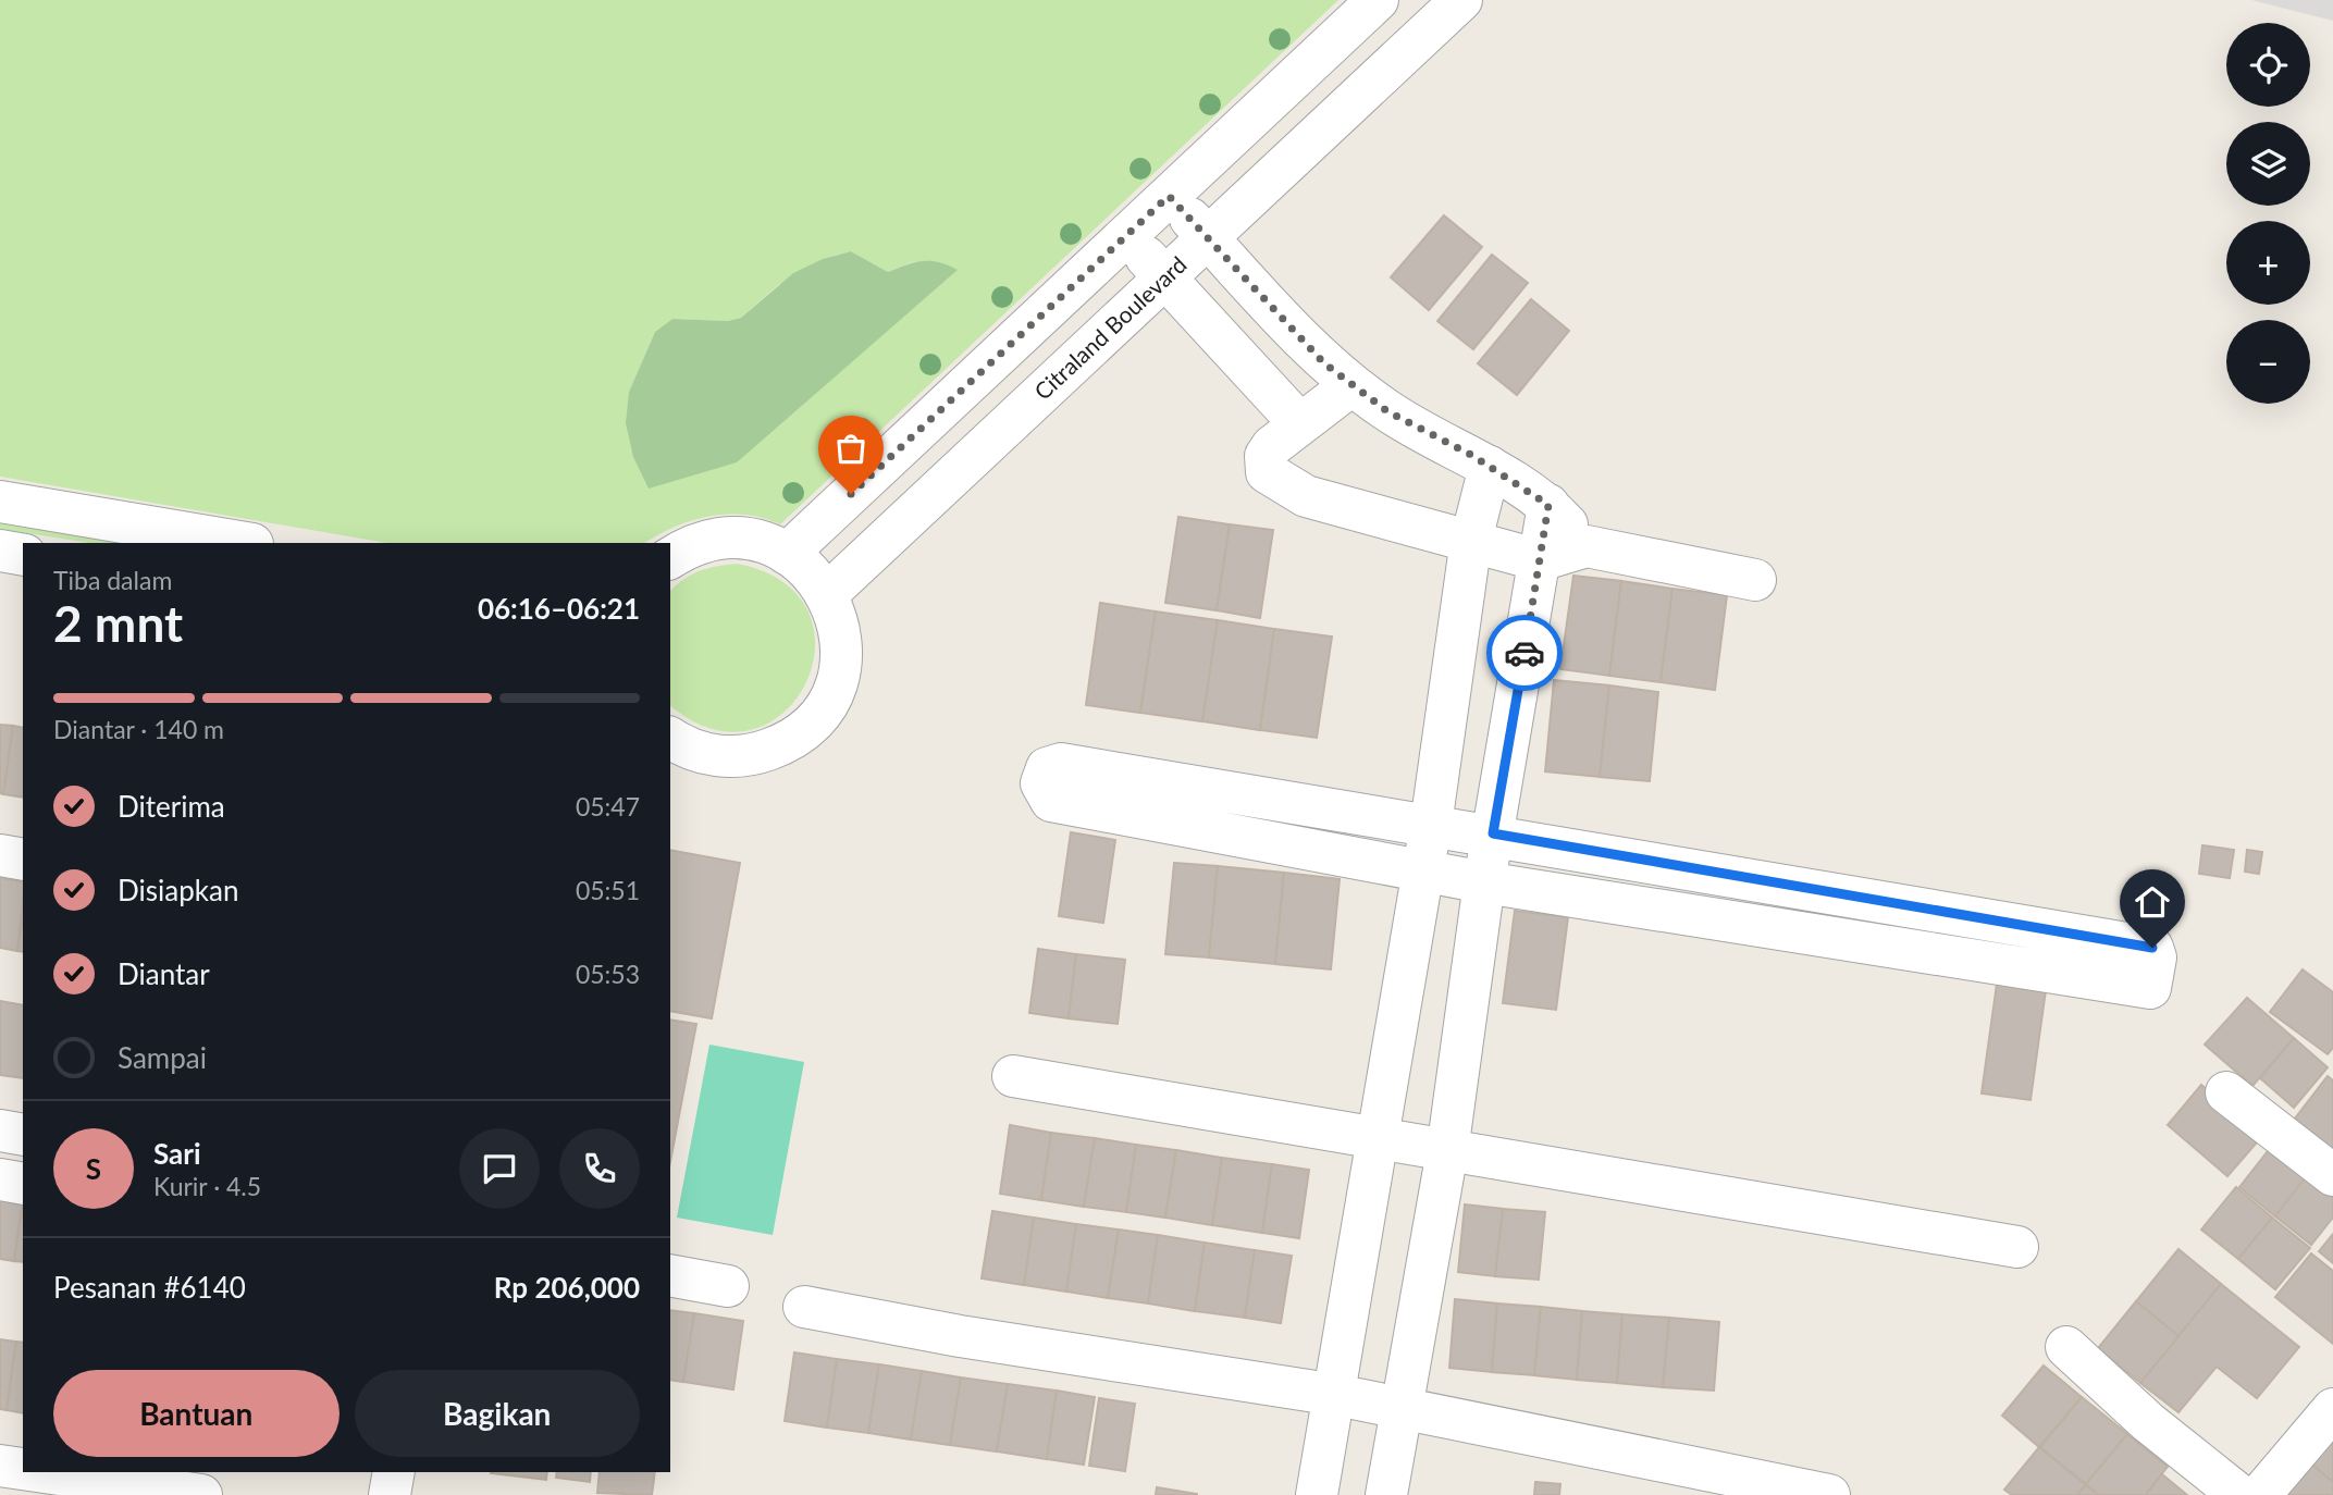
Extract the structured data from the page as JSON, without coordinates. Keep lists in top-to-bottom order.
{
  "streets": {
    "street": ["Citraland Boulevard"]
  },
  "page": {
    "map_buttons": ["+", "−"],
    "heading": ["2 mnt", "Tiba dalam", "06:16–06:21"],
    "panel": [
      "Sari",
      "Kurir · 4.5",
      "Pesanan #6140",
      "Rp 206,000"
    ],
    "bar": "Diantar · 140 m",
    "list": [
      ["Diterima", "05:47"],
      ["Disiapkan", "05:51"],
      ["Diantar", "05:53"],
      "Sampai"
    ],
    "round": "S",
    "buttons": ["Bantuan", "Bagikan"]
  }
}
